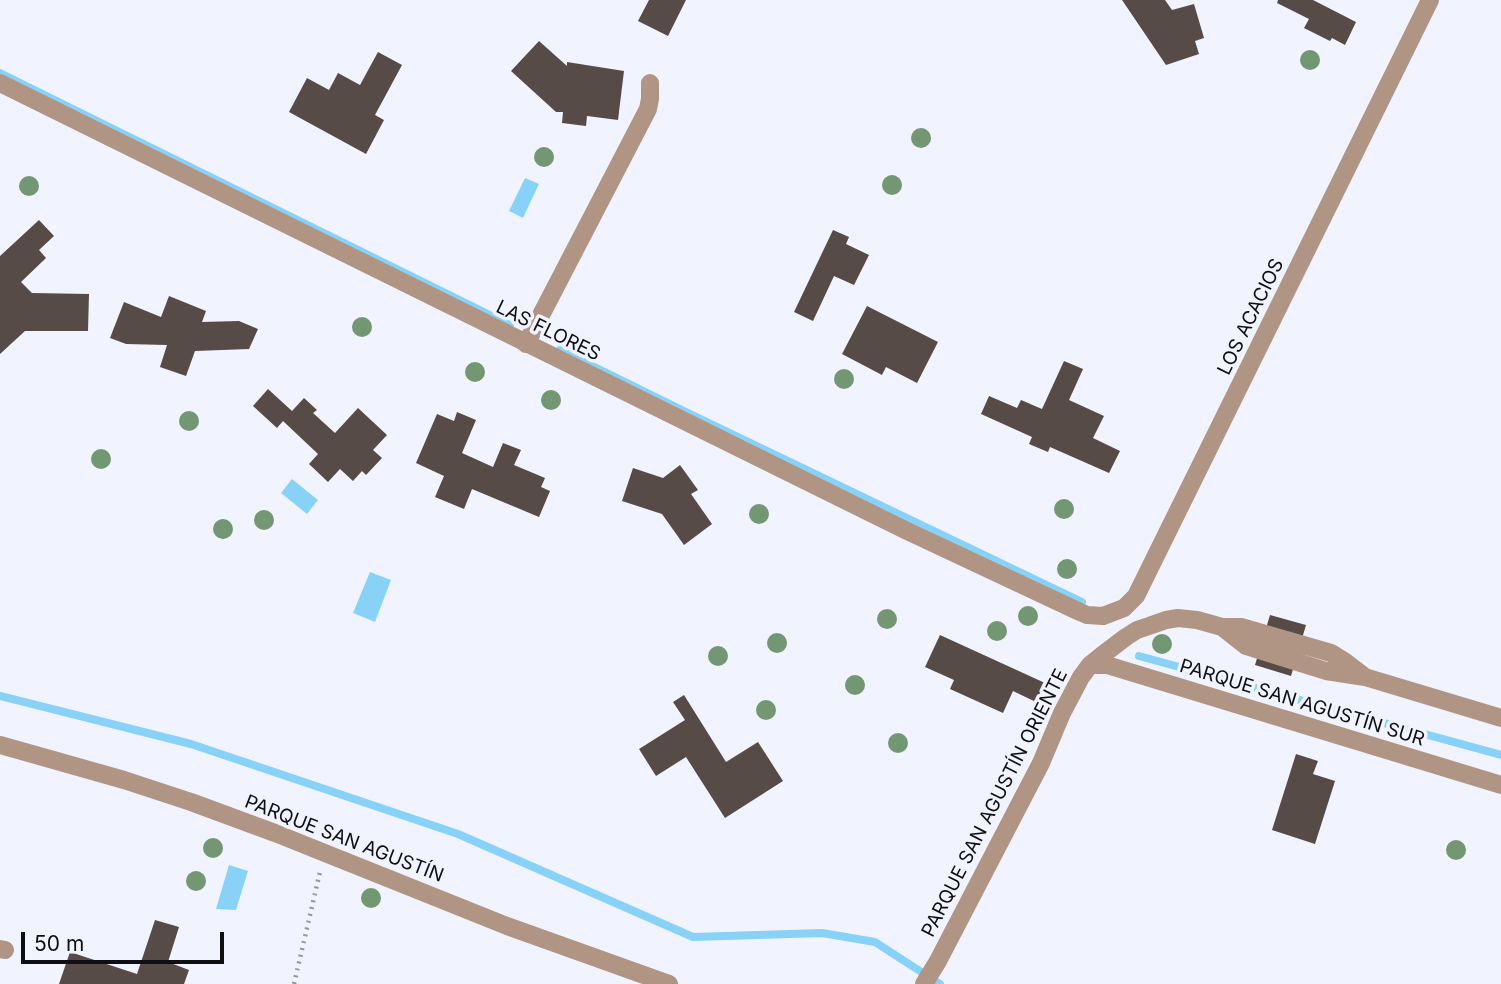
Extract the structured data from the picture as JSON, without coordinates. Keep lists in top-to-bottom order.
{
  "streets": {
    "street": [
      "LOS ACACIOS",
      "LAS FLORES",
      "PARQUE SAN AGUSTÍN SUR",
      "PARQUE SAN AGUSTÍN ORIENTE",
      "PARQUE SAN AGUSTÍN"
    ]
  },
  "crossings": [
    ["LOS ACACIOS", "LAS FLORES"],
    ["PARQUE SAN AGUSTÍN SUR", "PARQUE SAN AGUSTÍN ORIENTE"]
  ],
  "scale_bar": "50 m"
}
